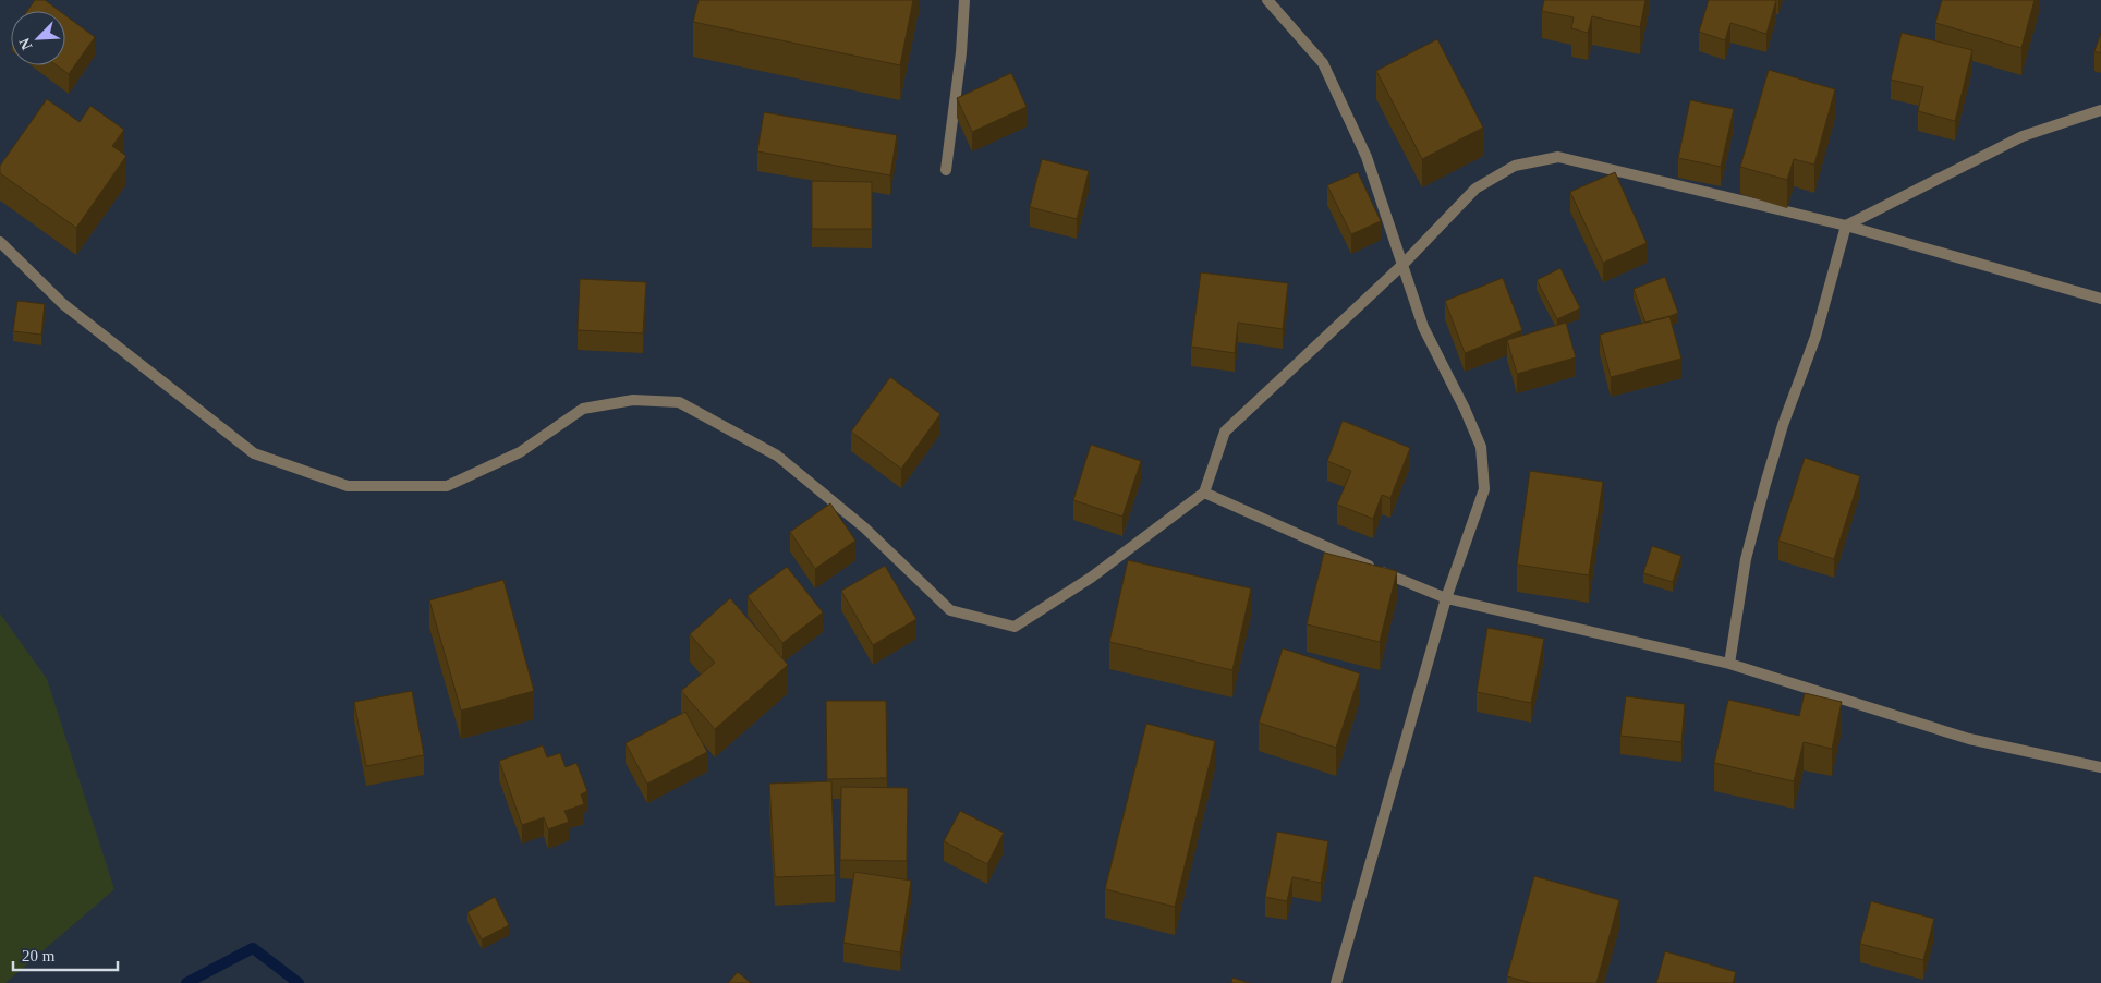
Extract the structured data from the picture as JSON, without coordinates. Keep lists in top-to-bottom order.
{
  "scale_bar": "20 m",
  "north": "bottom left"
}
